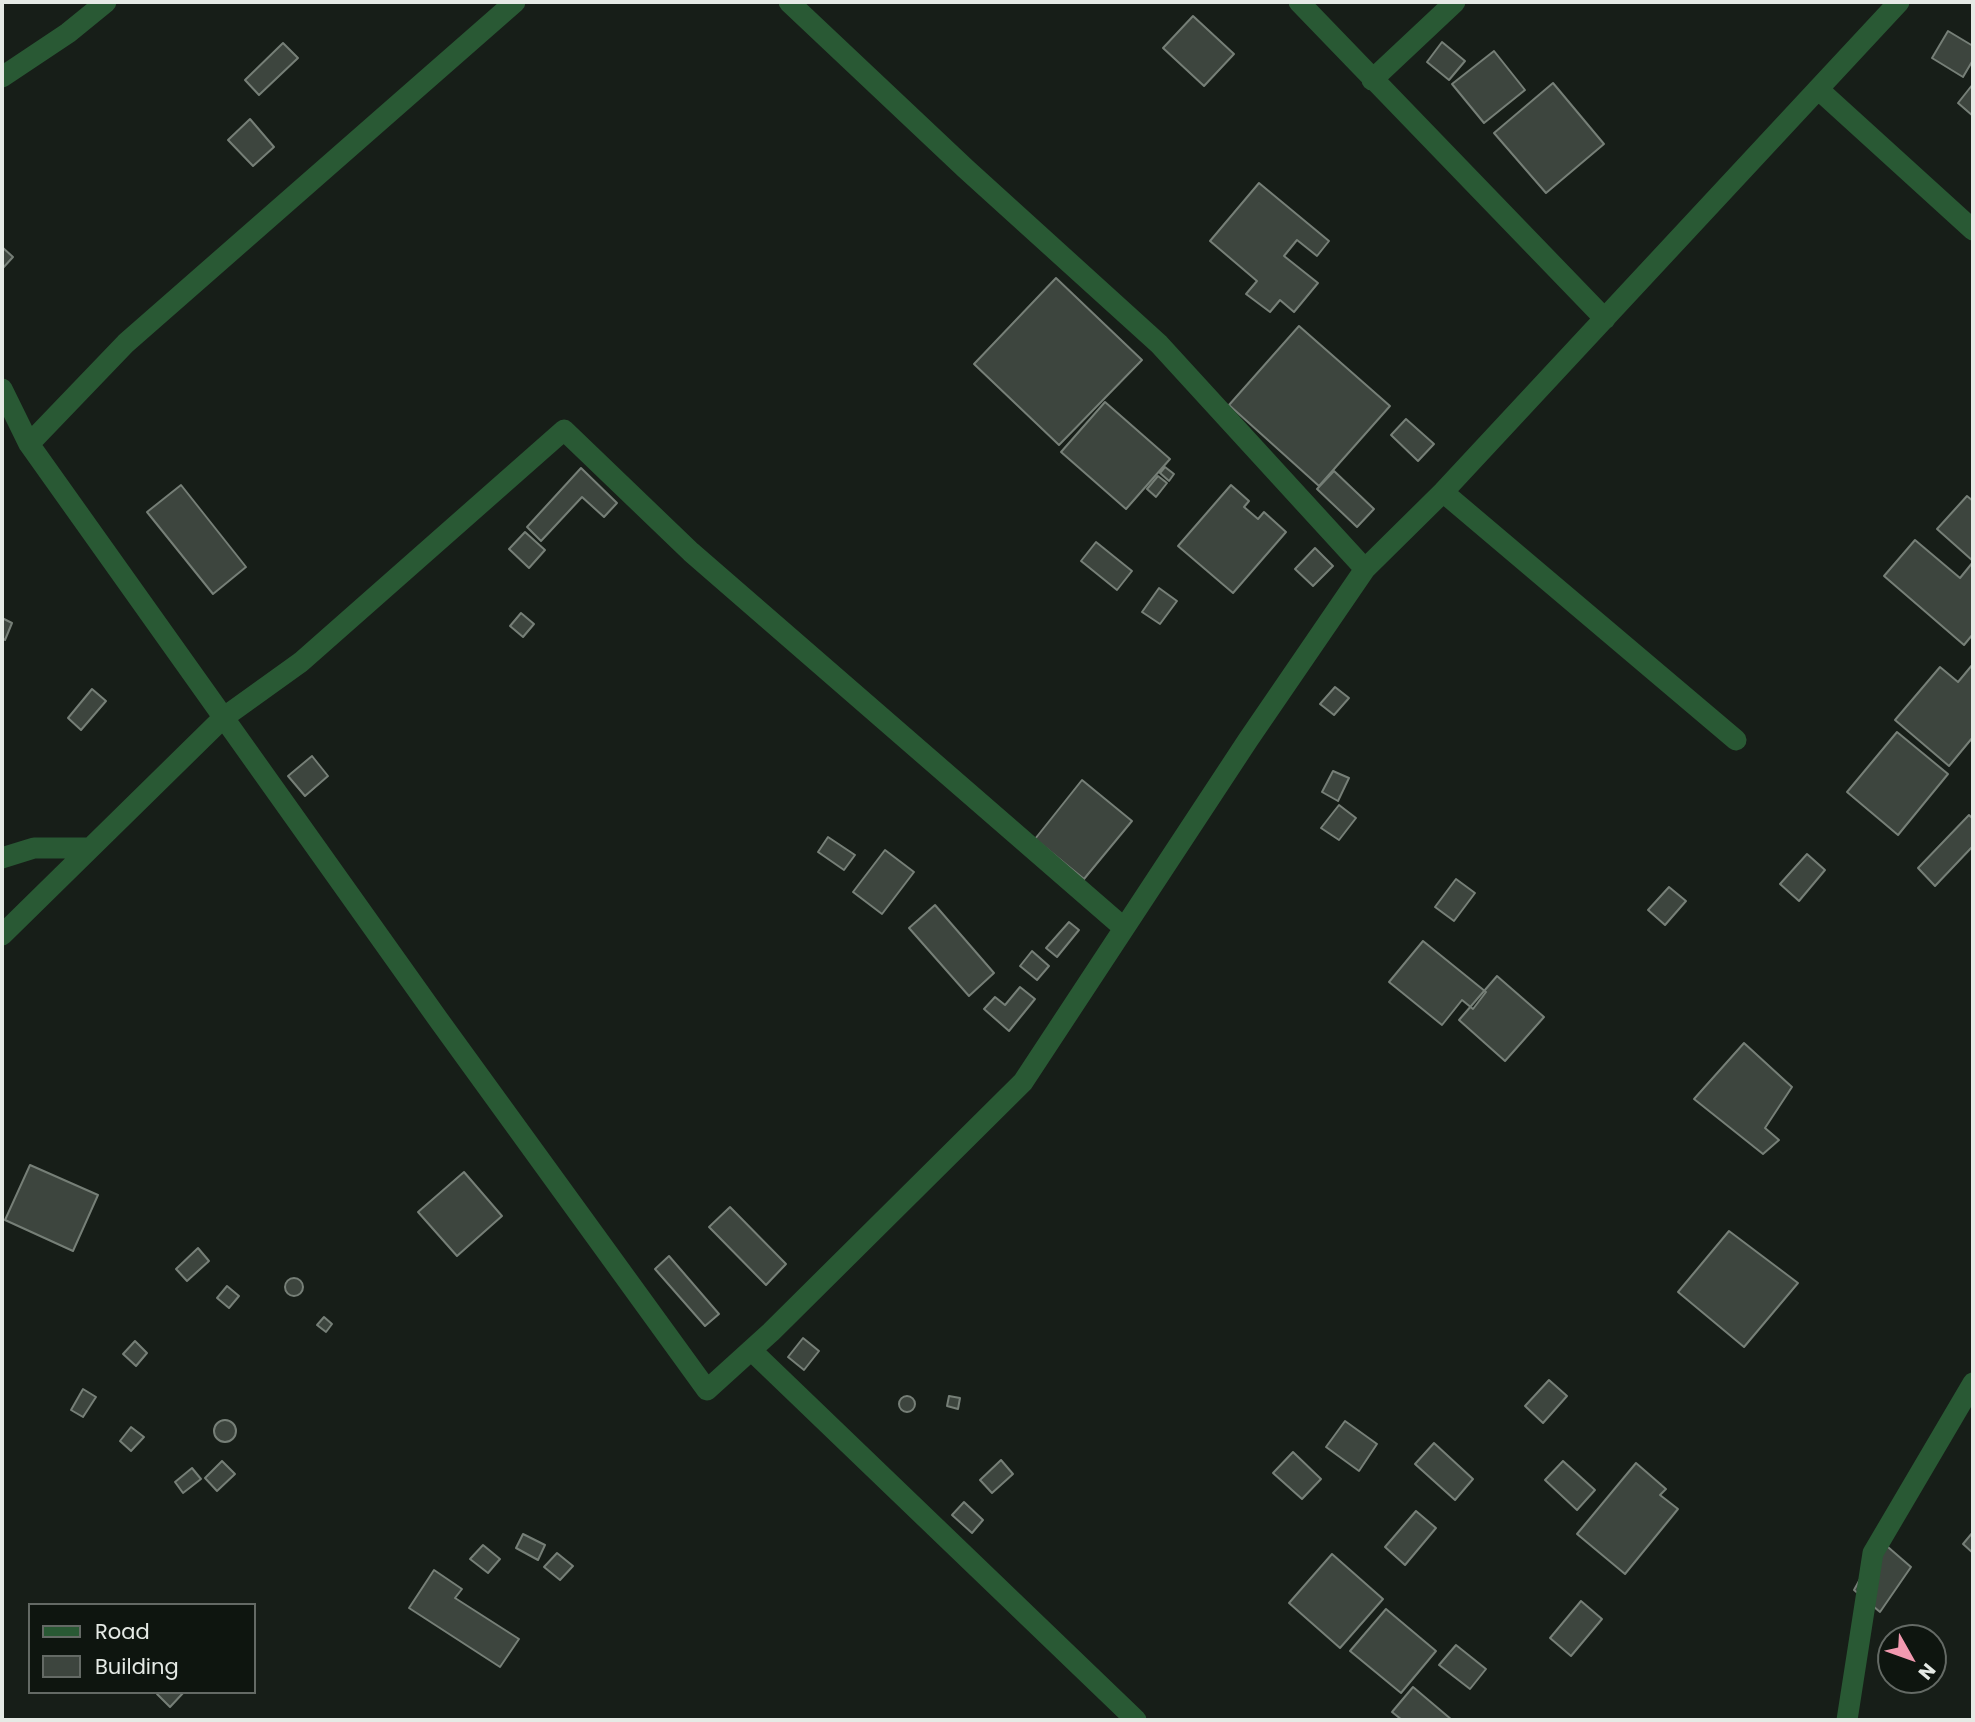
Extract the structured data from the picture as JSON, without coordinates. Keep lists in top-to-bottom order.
{
  "legend": ["Road", "Building"],
  "north": "bottom right"
}
